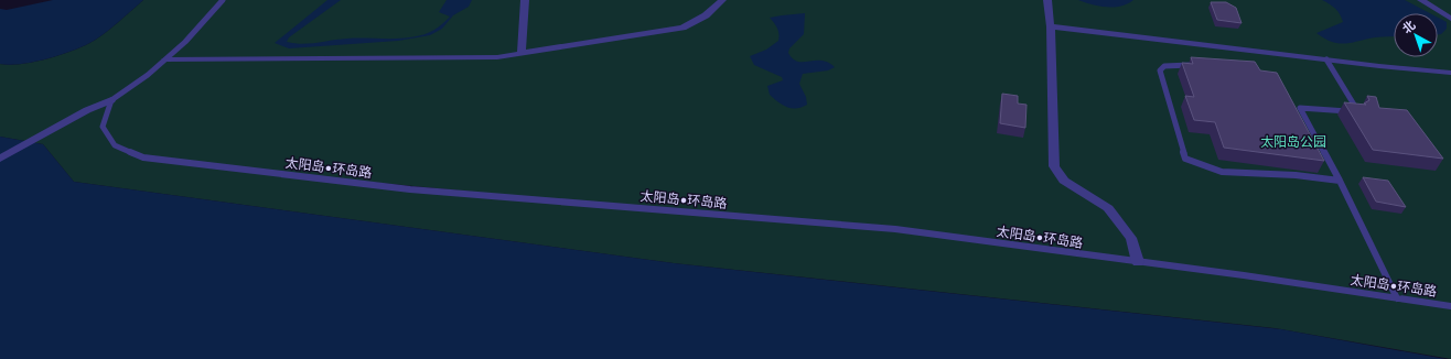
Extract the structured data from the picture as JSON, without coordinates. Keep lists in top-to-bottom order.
{
  "streets": {
    "lane": ["太阳岛•环岛路"]
  },
  "parks": ["太阳岛公园"],
  "north": "top left"
}
